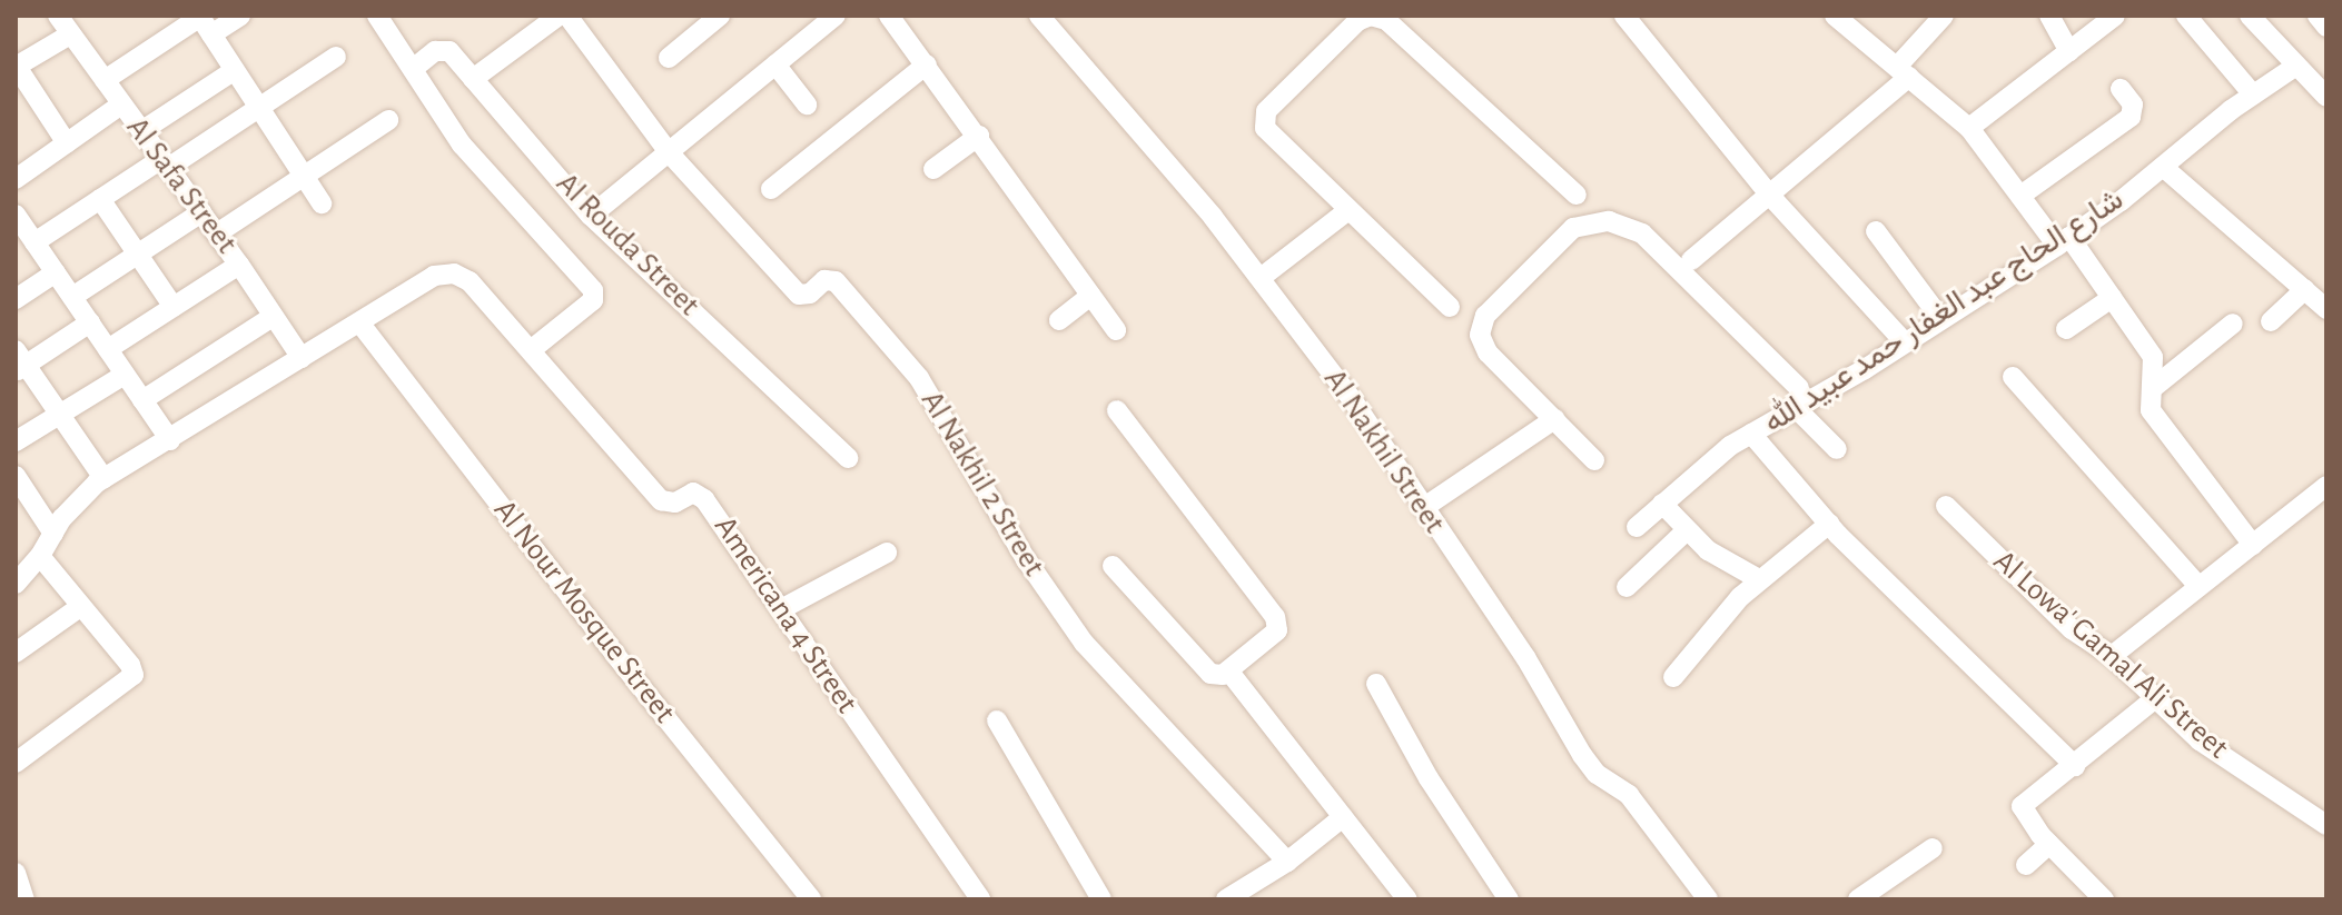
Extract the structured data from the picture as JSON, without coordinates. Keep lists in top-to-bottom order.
{
  "streets": {
    "street": [
      "Al Safa Street",
      "Al Rouda Street",
      "شارع الحاج عبد الغفار حمد عبيد الله",
      "Al Nakhil Street",
      "Al Nakhil 2 Street",
      "Al Nour Mosque Street",
      "Americana 4 Street",
      "Al Lowa' Gamal Ali Street"
    ]
  },
  "crossings": [
    ["Al Nour Mosque Street", "Americana 4 Street"]
  ]
}
